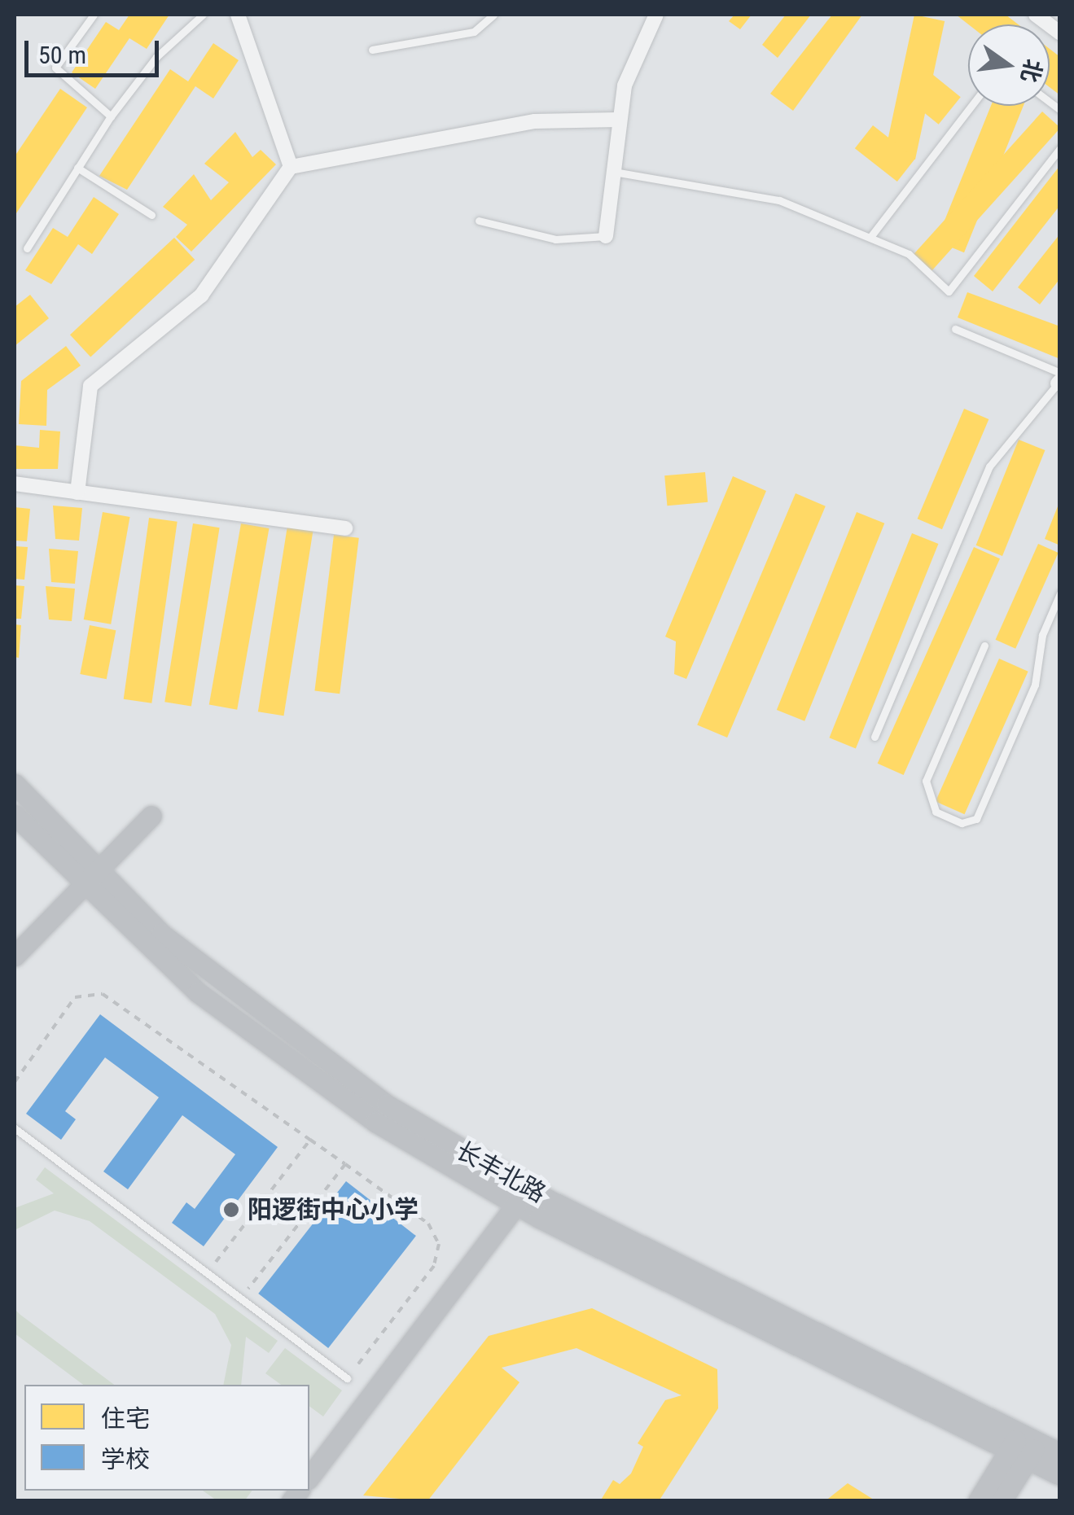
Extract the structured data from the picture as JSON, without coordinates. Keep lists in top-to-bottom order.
{
  "streets": {
    "street": ["长丰北路"]
  },
  "places": ["阳逻街中心小学"],
  "legend": ["住宅", "学校"],
  "scale_bar": "50 m",
  "north": "right"
}
